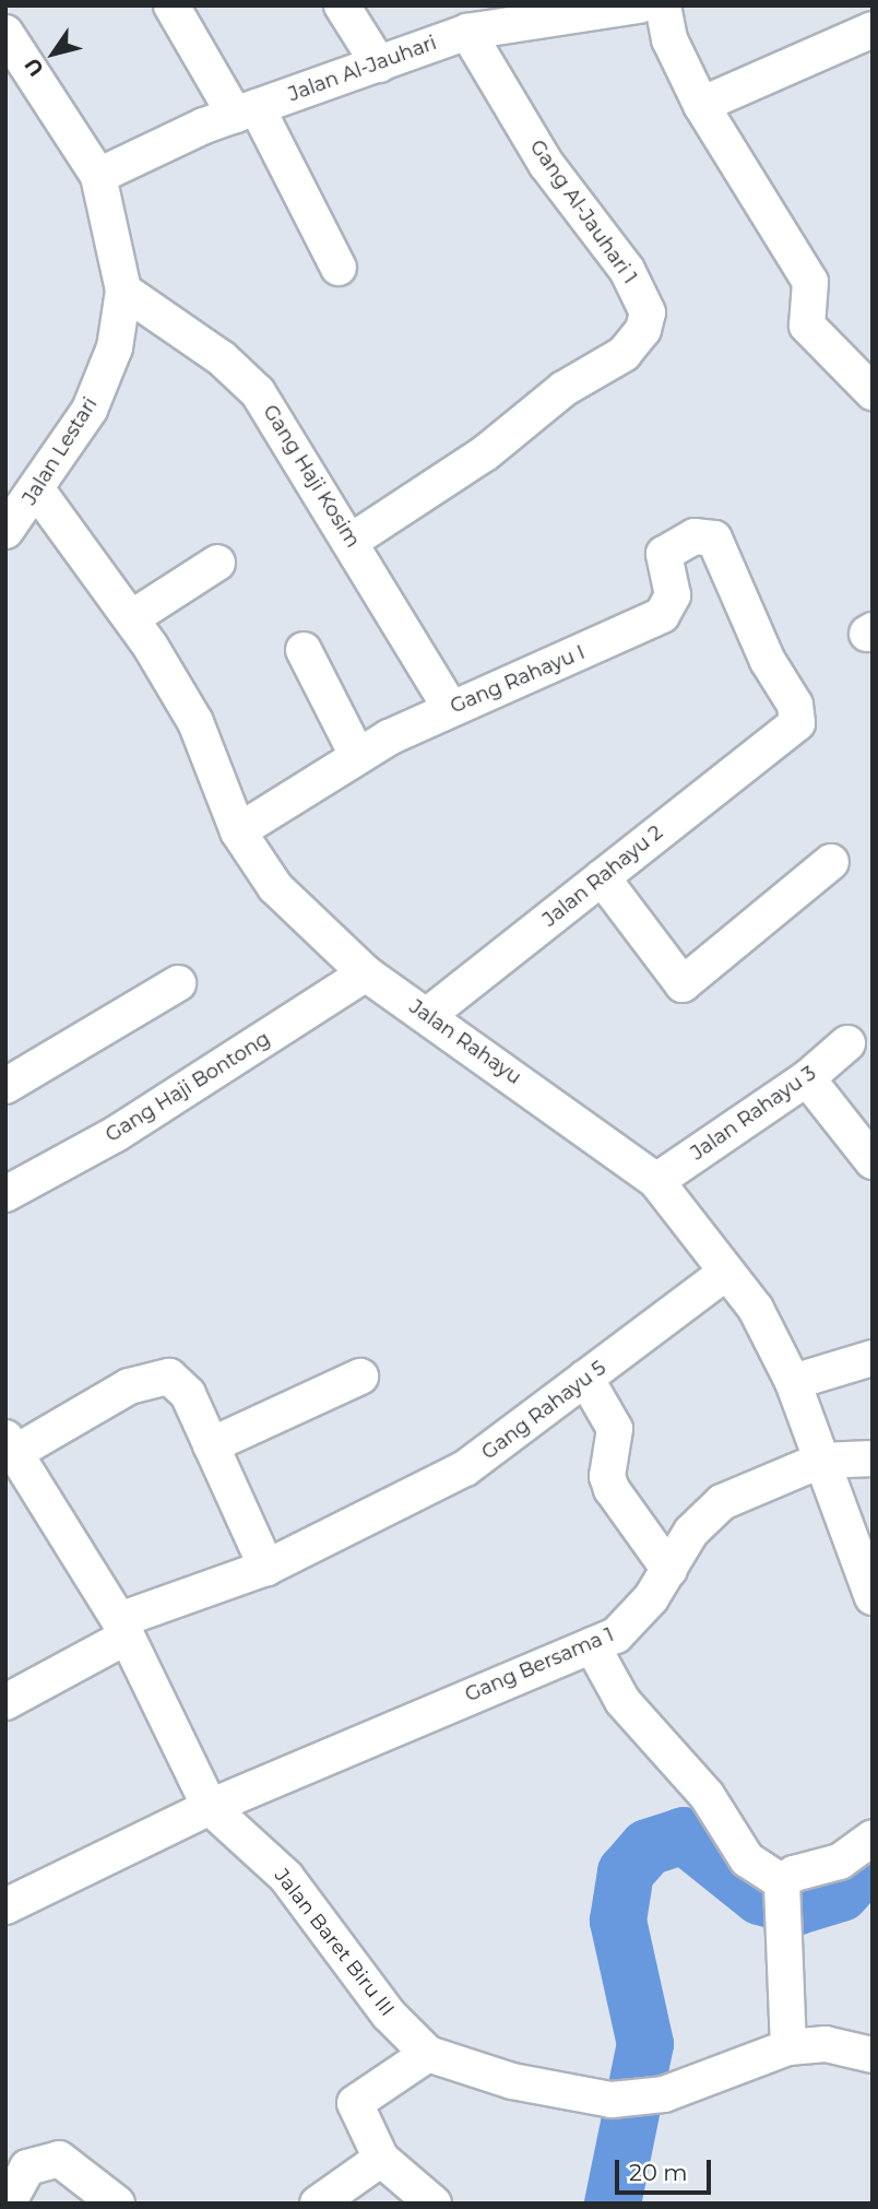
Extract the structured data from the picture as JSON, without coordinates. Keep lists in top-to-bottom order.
{
  "streets": {
    "street": [
      "Jalan Al-Jauhari",
      "Gang Al-Jauhari 1",
      "Jalan Lestari",
      "Gang Haji Kosim",
      "Gang Rahayu I",
      "Jalan Rahayu 2",
      "Jalan Rahayu",
      "Gang Haji Bontong",
      "Jalan Rahayu 3",
      "Gang Rahayu 5",
      "Gang Bersama 1",
      "Jalan Baret Biru III"
    ]
  },
  "crossings": [
    ["Jalan Al-Jauhari", "Gang Al-Jauhari 1"],
    ["Jalan Al-Jauhari", "Jalan Lestari"],
    ["Gang Al-Jauhari 1", "Gang Haji Kosim"],
    ["Jalan Lestari", "Gang Haji Kosim"],
    ["Jalan Lestari", "Jalan Rahayu"],
    ["Gang Haji Kosim", "Gang Rahayu I"],
    ["Gang Rahayu I", "Jalan Rahayu 2"],
    ["Gang Rahayu I", "Jalan Rahayu"],
    ["Jalan Rahayu 2", "Jalan Rahayu"],
    ["Jalan Rahayu", "Gang Haji Bontong"],
    ["Jalan Rahayu", "Jalan Rahayu 3"],
    ["Jalan Rahayu", "Gang Rahayu 5"],
    ["Jalan Rahayu", "Gang Bersama 1"],
    ["Gang Rahayu 5", "Jalan Baret Biru III"],
    ["Gang Bersama 1", "Jalan Baret Biru III"]
  ],
  "scale_bar": "20 m",
  "north": "bottom left"
}
